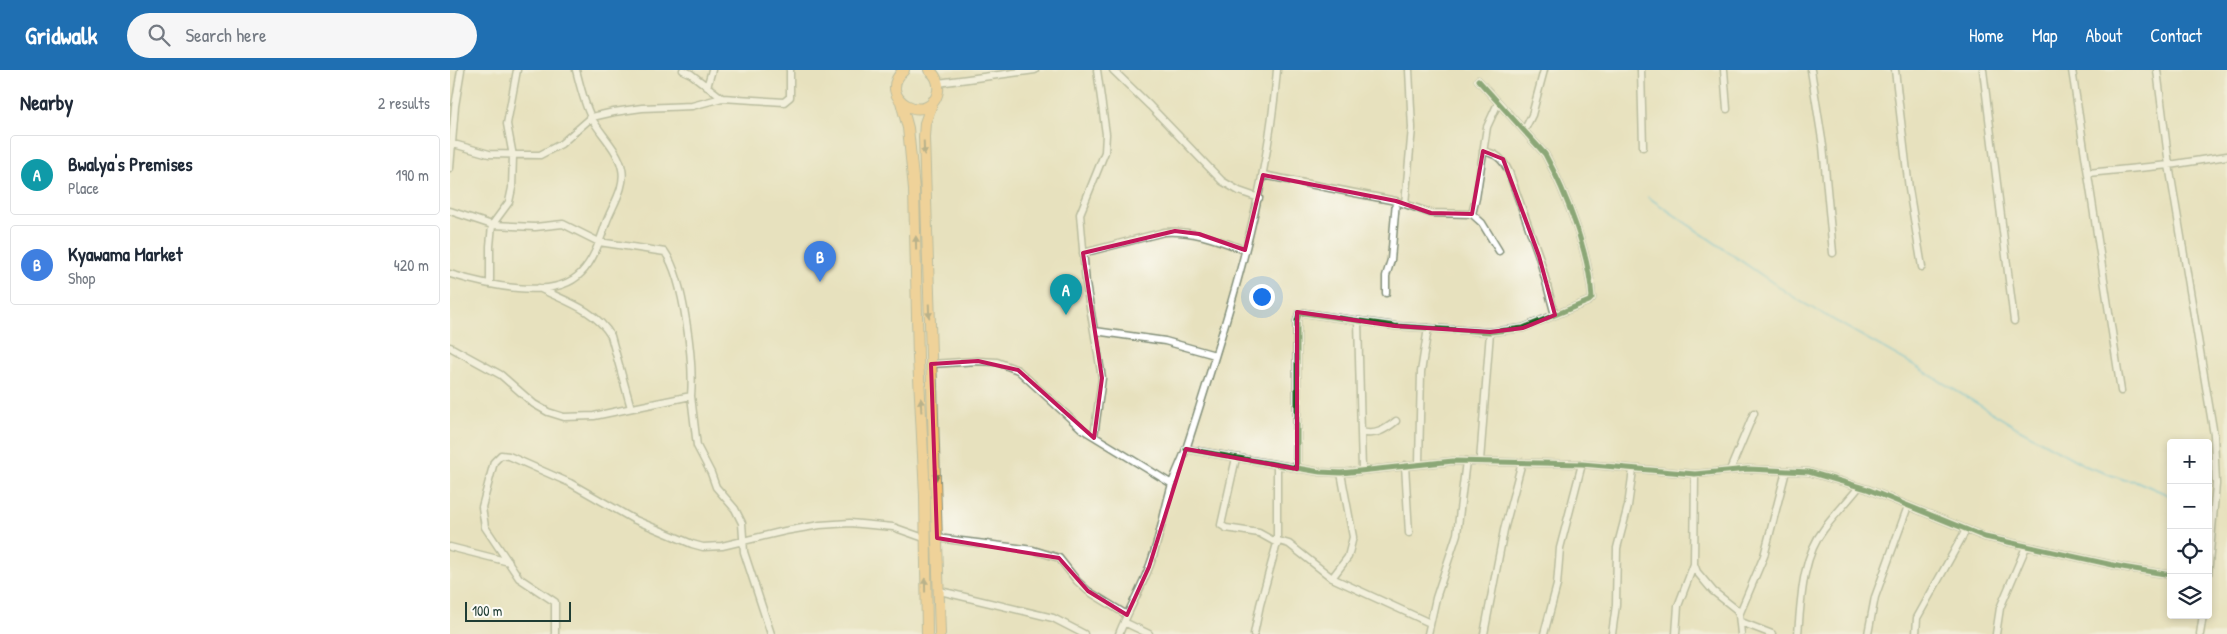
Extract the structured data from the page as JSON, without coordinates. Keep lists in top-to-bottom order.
{
  "scale_bar": "100 m",
  "page": {
    "header": "Gridwalk",
    "search": "Search here",
    "nav": [
      "Home",
      "Map",
      "About",
      "Contact"
    ],
    "heading": ["Nearby", "2 results"],
    "list": [
      {
        "mark": "A",
        "name": "Bwalya's Premises",
        "note": "Place",
        "value": "190 m"
      },
      {
        "mark": "B",
        "name": "Kyawama Market",
        "note": "Shop",
        "value": "420 m"
      }
    ],
    "pins": ["B", "A"],
    "map_buttons": ["+", "−"],
    "scale": "100 m"
  }
}
